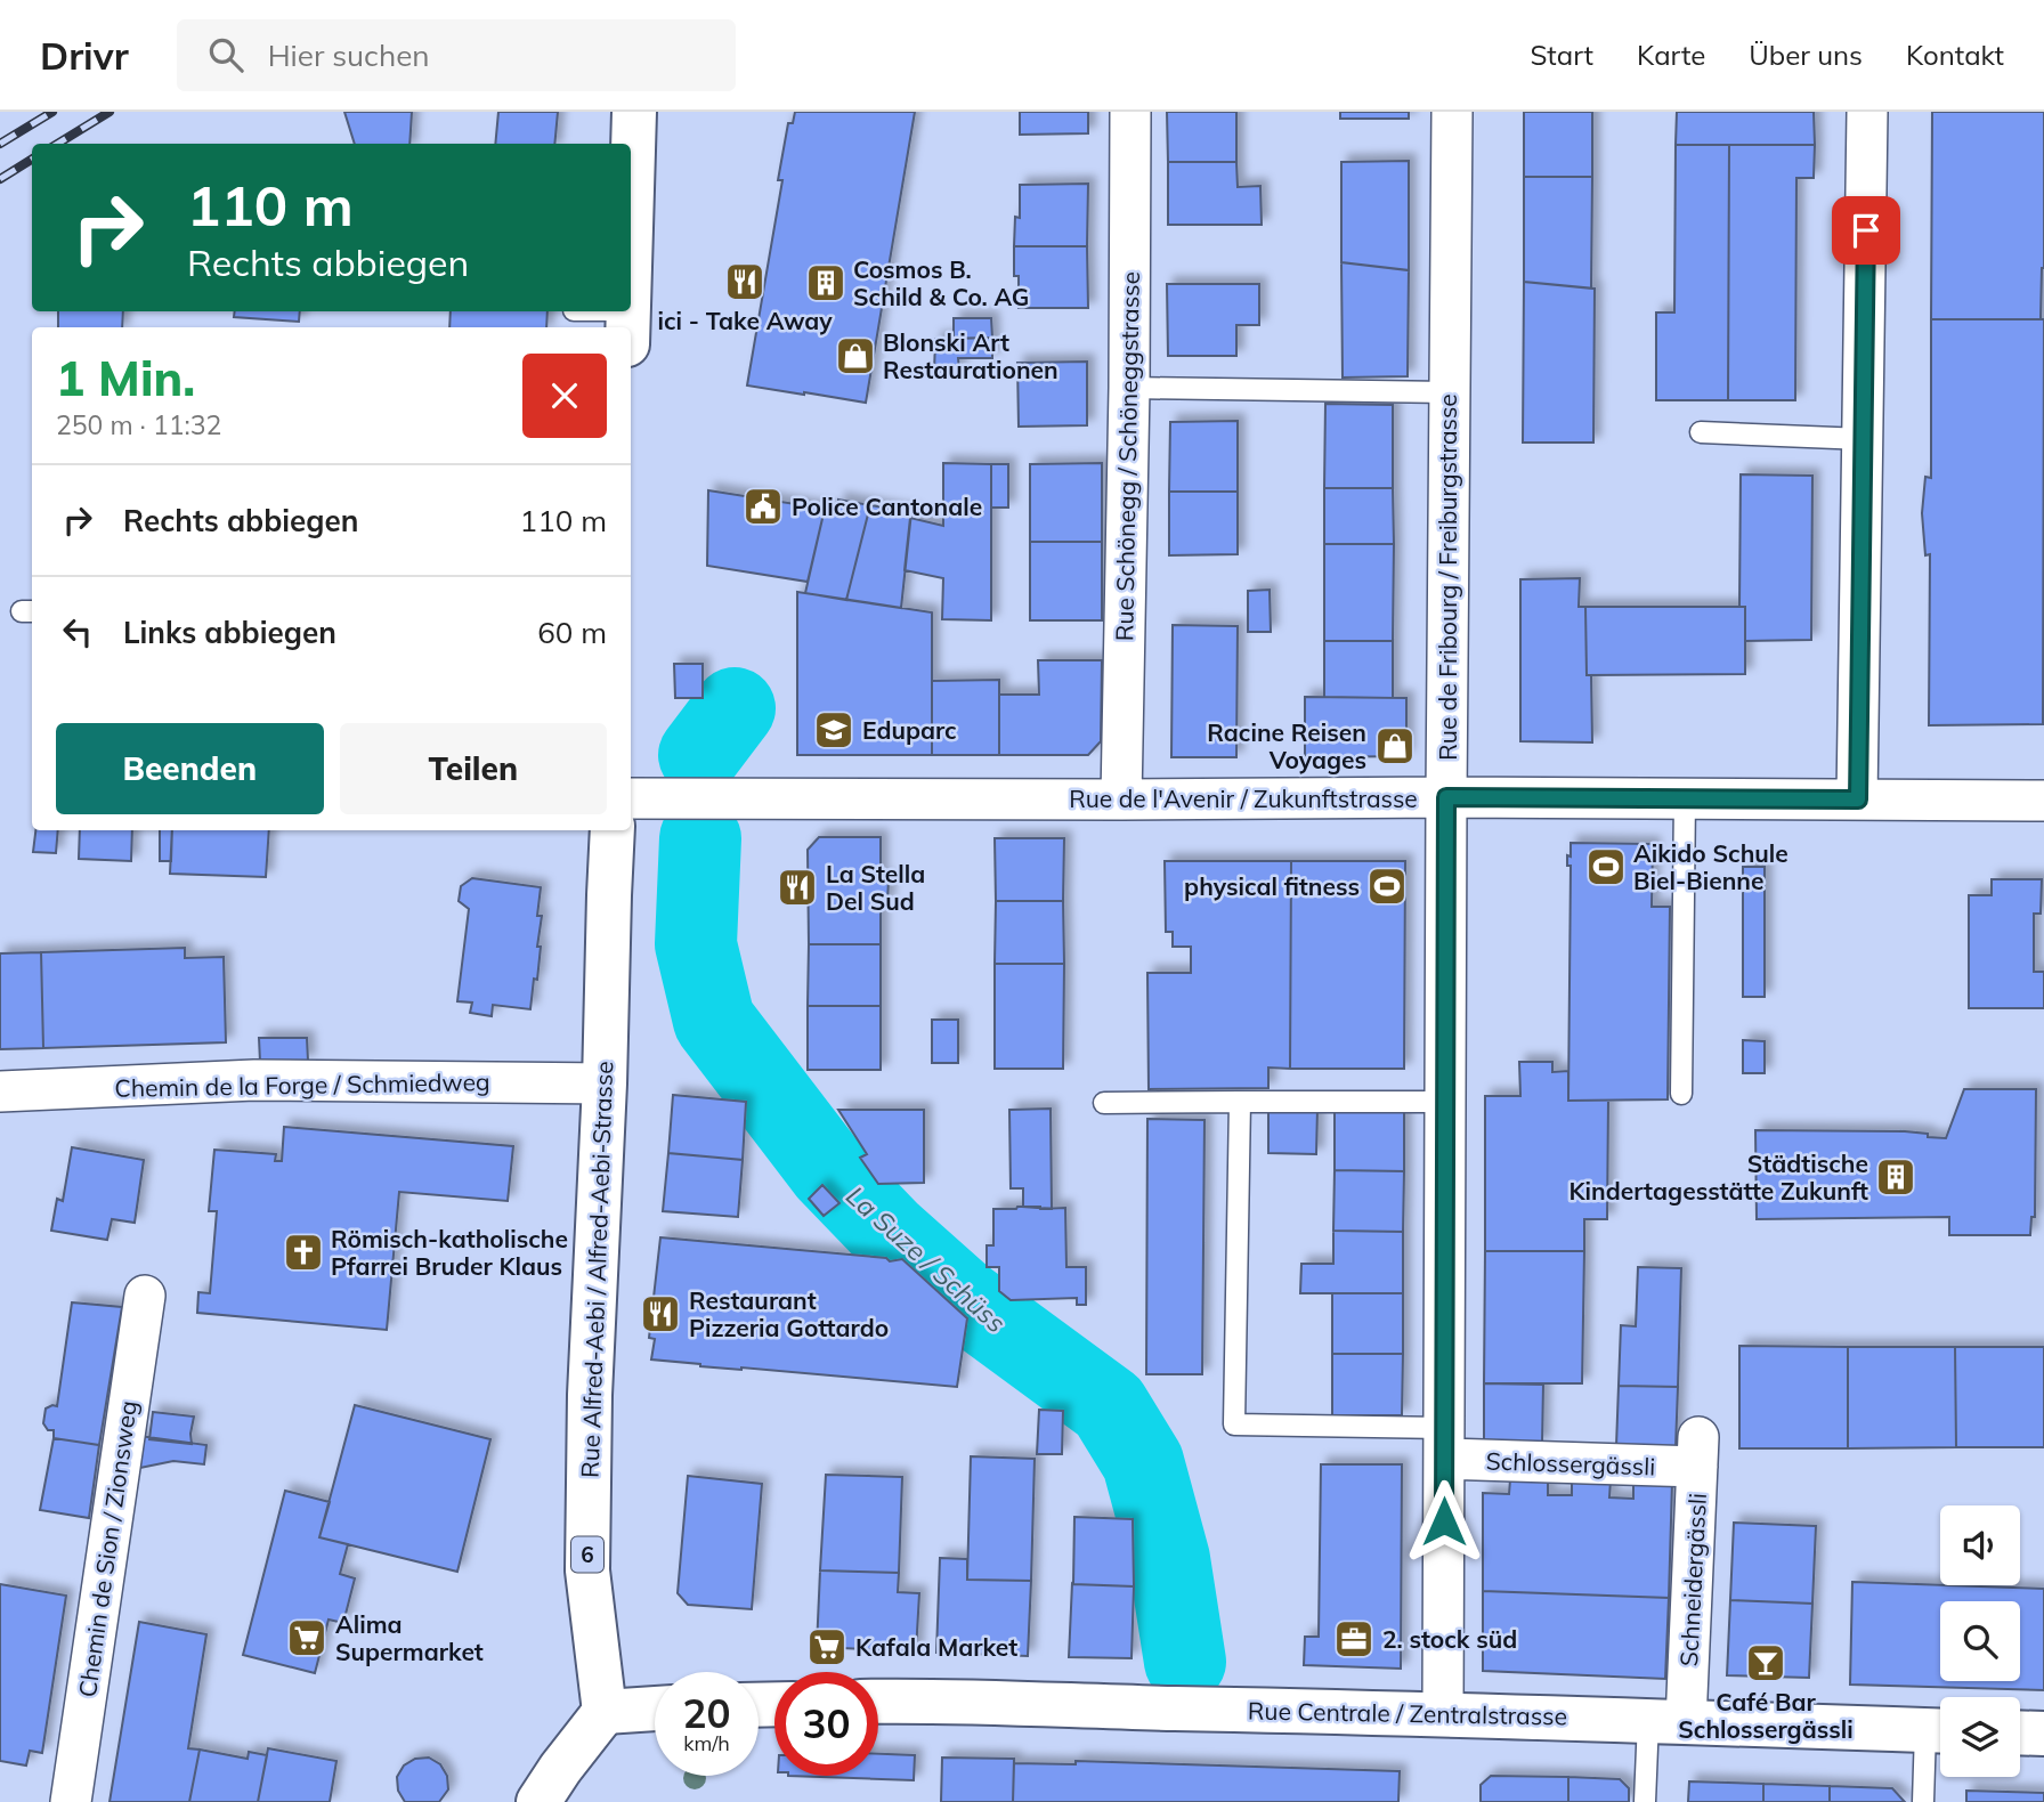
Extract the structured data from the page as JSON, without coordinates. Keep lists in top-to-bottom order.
{
  "streets": {
    "main road": ["Rue Alfred-Aebi / Alfred-Aebi-Strasse", "6", "Rue Centrale / Zentralstrasse"],
    "street": [
      "Rue Schönegg / Schöneggstrasse",
      "Rue de Fribourg / Freiburgstrasse",
      "Rue de l'Avenir / Zukunftstrasse",
      "Chemin de la Forge / Schmiedweg",
      "Schlossergässli",
      "Chemin de Sion / Zionsweg",
      "Schneidergässli"
    ]
  },
  "crossings": [
    ["Rue Schönegg / Schöneggstrasse", "Rue de l'Avenir / Zukunftstrasse"],
    ["Rue de Fribourg / Freiburgstrasse", "Rue de l'Avenir / Zukunftstrasse"],
    ["Rue de Fribourg / Freiburgstrasse", "Schlossergässli"],
    ["Rue de Fribourg / Freiburgstrasse", "Rue Centrale / Zentralstrasse"],
    ["Chemin de la Forge / Schmiedweg", "Rue Alfred-Aebi / Alfred-Aebi-Strasse"],
    ["Schlossergässli", "Schneidergässli"],
    ["Schneidergässli", "Rue Centrale / Zentralstrasse"]
  ],
  "water": ["La Suze / Schüss"],
  "places": {
    "restaurant": ["ici - Take Away", "La Stella Del Sud", "Restaurant Pizzeria Gottardo"],
    "building": ["Cosmos B. Schild & Co. AG", "Städtische Kindertagesstätte Zukunft"],
    "shop": ["Blonski Art Restaurationen", "Racine Reisen Voyages"],
    "public building": ["Police Cantonale"],
    "school or university": ["Eduparc"],
    "sports": ["Aikido Schule Biel-Bienne", "physical fitness"],
    "church": ["Römisch-katholische Pfarrei Bruder Klaus"],
    "supermarket": ["Alima Supermarket", "Kafala Market"],
    "office": ["2. stock süd"],
    "bar": ["Café Bar Schlossergässli"]
  },
  "page": {
    "header": "Drivr",
    "search": "Hier suchen",
    "nav": [
      "Start",
      "Karte",
      "Über uns",
      "Kontakt"
    ],
    "turn": ["110 m", "Rechts abbiegen"],
    "heading": ["1 Min.", "250 m · 11:32"],
    "list": [
      {
        "name": "Rechts abbiegen",
        "value": "110 m"
      },
      {
        "name": "Links abbiegen",
        "value": "60 m"
      }
    ],
    "buttons": ["Beenden", "Teilen"],
    "speed": "20 km/h",
    "limit": "30"
  }
}
